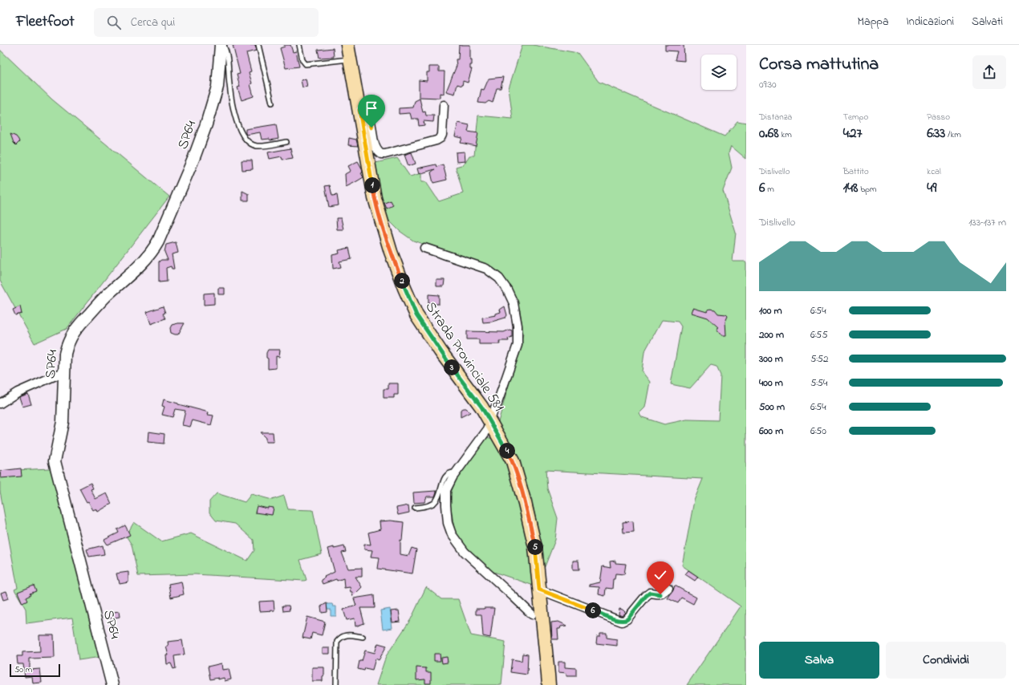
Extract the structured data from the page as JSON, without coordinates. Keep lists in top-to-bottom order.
{
  "streets": {
    "main road": ["Strada Provinciale 581"],
    "street": ["SP64"]
  },
  "scale_bar": "50 m",
  "page": {
    "header": "Fleetfoot",
    "search": "Cerca qui",
    "nav": ["Mappa", "Indicazioni", "Salvati"],
    "heading": ["Corsa mattutina", "09:30"],
    "stats": [
      ["Distanza", "0.68 km"],
      ["Tempo", "4:27"],
      ["Passo", "6:33 /km"],
      ["Dislivello", "6 m"],
      ["Battito", "148 bpm"],
      ["kcal", "49"]
    ],
    "pins": [
      "1",
      "2",
      "3",
      "4",
      "5",
      "6"
    ],
    "chart": ["Dislivello", "133–137 m"],
    "list": [
      {
        "name": "100 m",
        "note": "6:54"
      },
      {
        "name": "200 m",
        "note": "6:55"
      },
      {
        "name": "300 m",
        "note": "5:52"
      },
      {
        "name": "400 m",
        "note": "5:54"
      },
      {
        "name": "500 m",
        "note": "6:54"
      },
      {
        "name": "600 m",
        "note": "6:50"
      }
    ],
    "buttons": ["Salva", "Condividi"],
    "scale": "50 m"
  }
}
